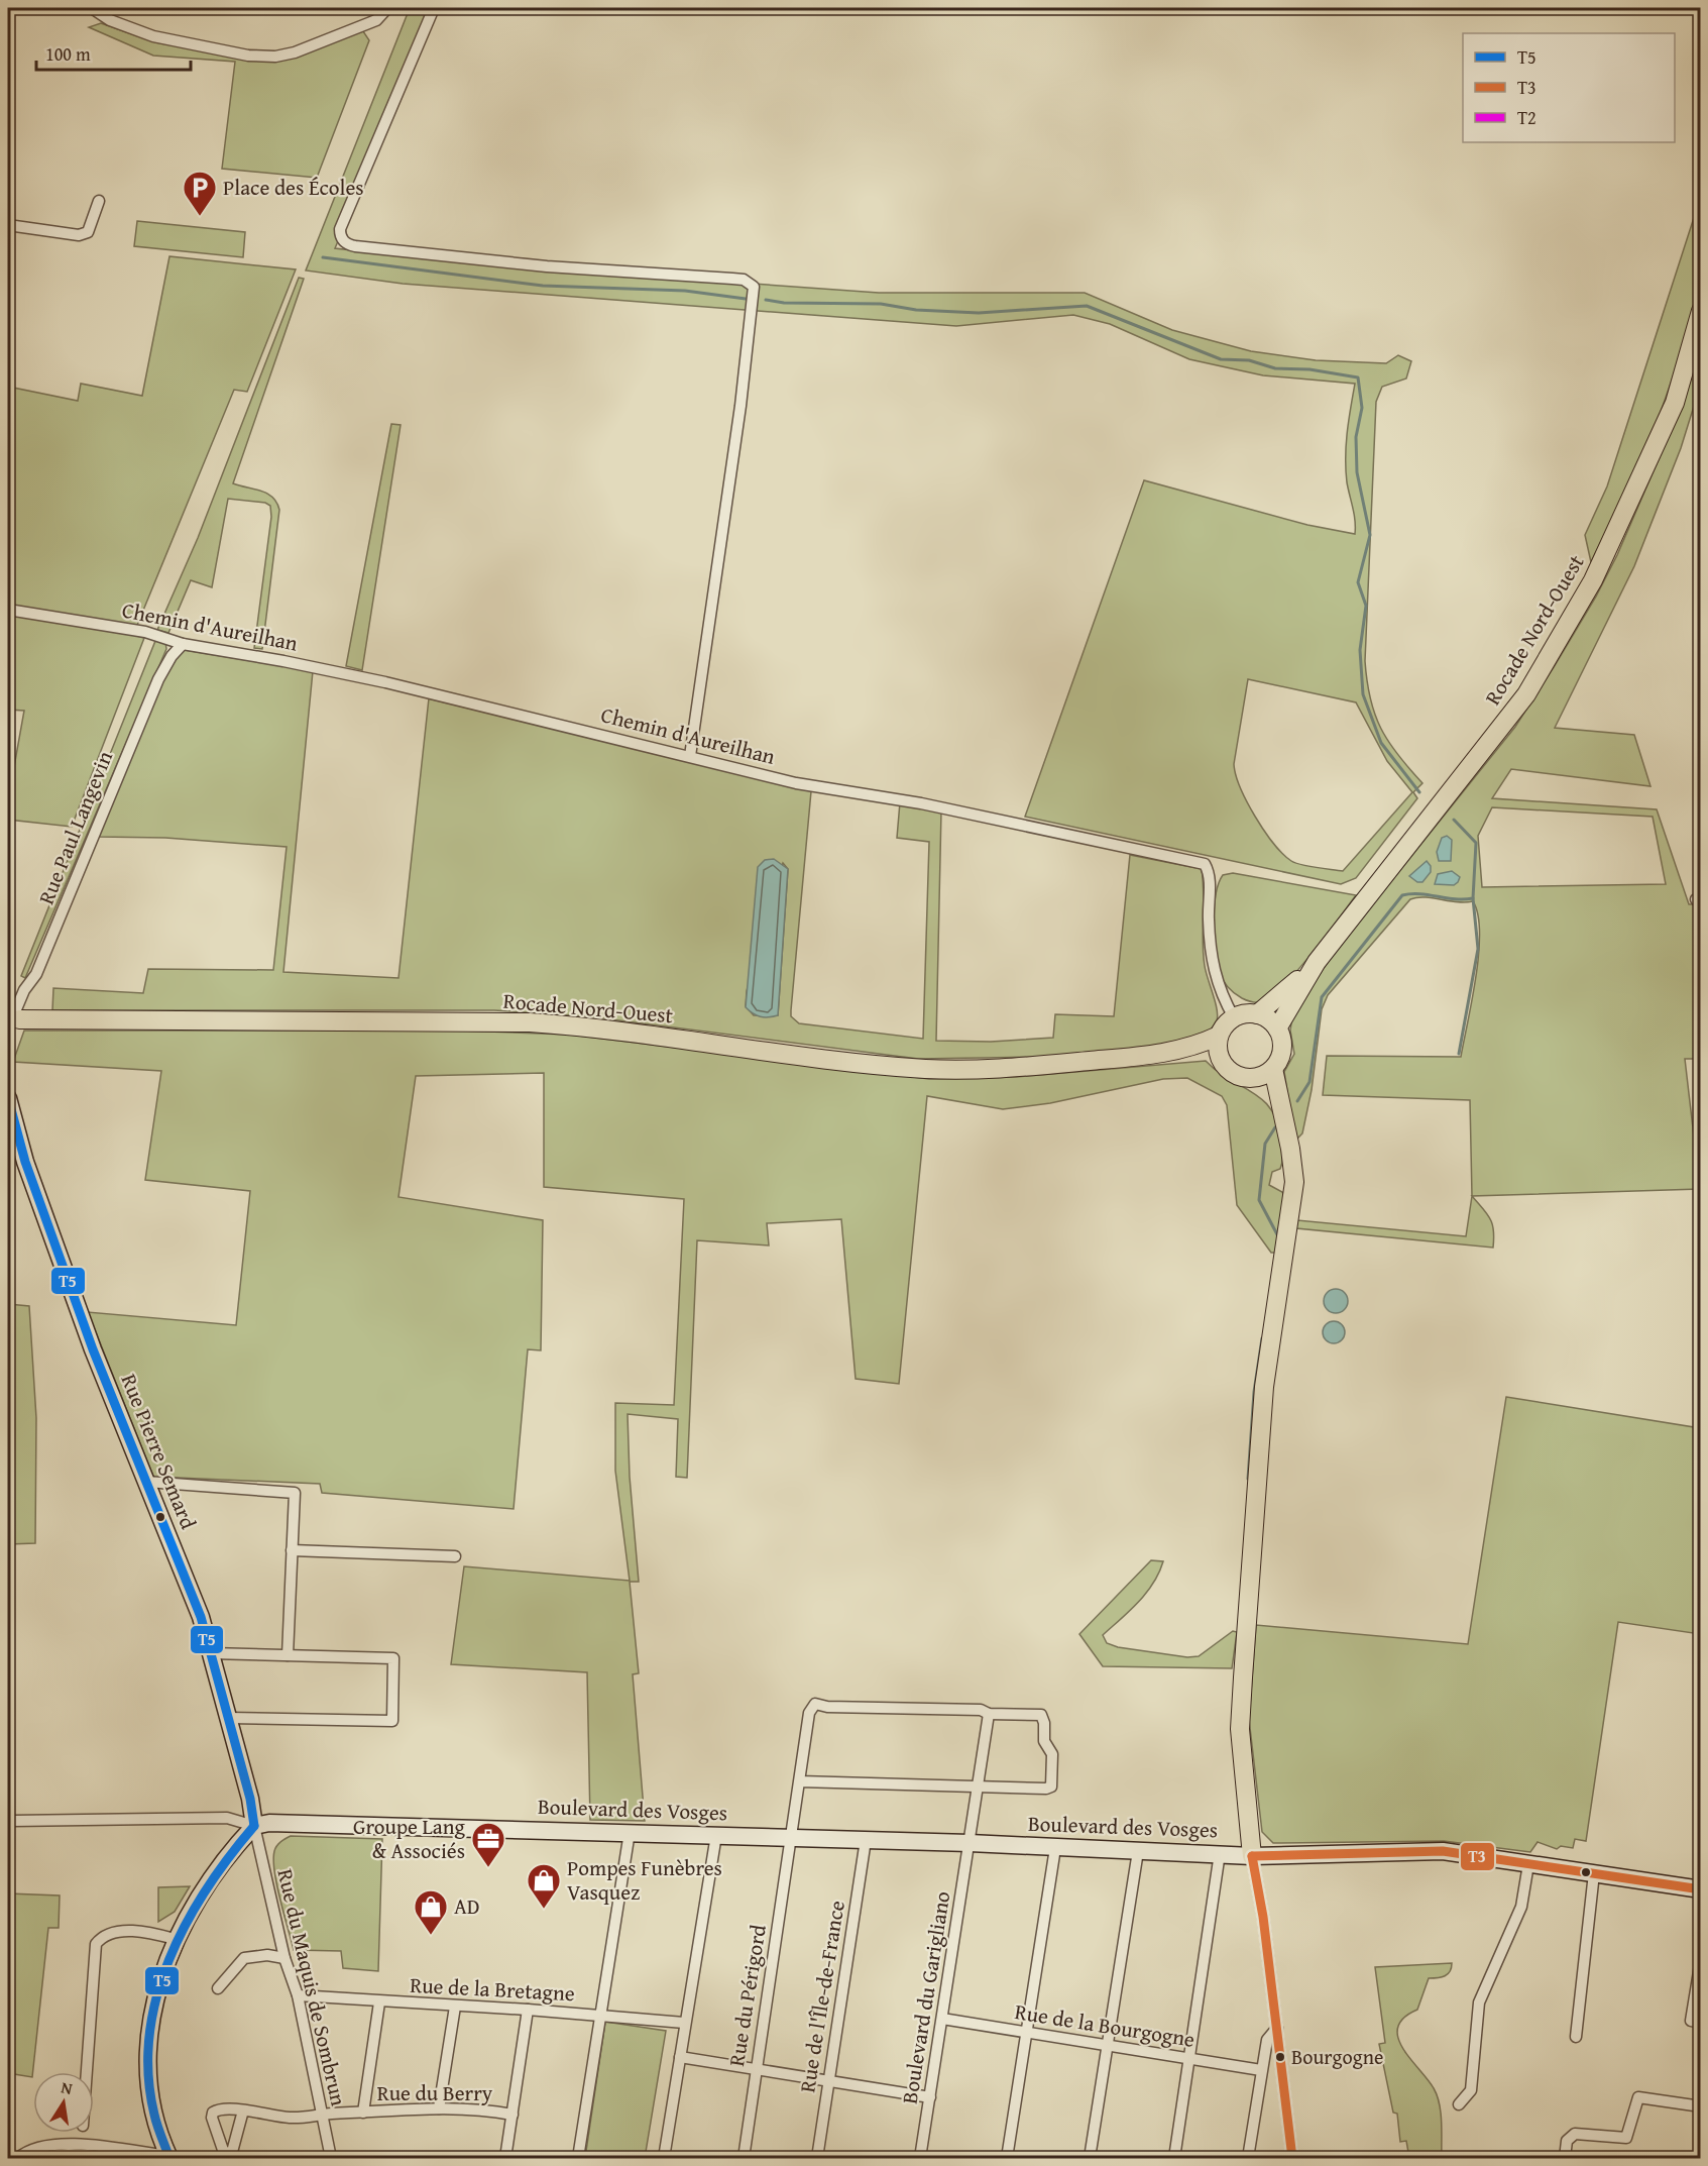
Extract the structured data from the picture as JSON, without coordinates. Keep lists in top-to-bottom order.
{
  "streets": {
    "main road": ["Rocade Nord-Ouest", "Rue Pierre Semard", "Boulevard des Vosges"],
    "street": [
      "Chemin d'Aureilhan",
      "Rue Paul Langevin",
      "Rue du Maquis de Sombrun",
      "Rue de la Bretagne",
      "Rue du Périgord",
      "Rue de l'Île-de-France",
      "Boulevard du Garigliano",
      "Rue de la Bourgogne",
      "Rue du Berry"
    ]
  },
  "crossings": [
    ["Chemin d'Aureilhan", "Rocade Nord-Ouest"],
    ["Chemin d'Aureilhan", "Rue Paul Langevin"],
    ["Rocade Nord-Ouest", "Rue Paul Langevin"],
    ["Rue Pierre Semard", "Boulevard des Vosges"],
    ["Rue Pierre Semard", "Rue du Maquis de Sombrun"],
    ["Boulevard des Vosges", "Rue du Maquis de Sombrun"],
    ["Boulevard des Vosges", "Rue du Périgord"],
    ["Boulevard des Vosges", "Rue de l'Île-de-France"],
    ["Boulevard des Vosges", "Boulevard du Garigliano"],
    ["Rue du Maquis de Sombrun", "Rue de la Bretagne"],
    ["Rue du Maquis de Sombrun", "Rue du Berry"],
    ["Rue du Périgord", "Boulevard du Garigliano"],
    ["Boulevard du Garigliano", "Rue de la Bourgogne"]
  ],
  "places": {
    "parking": ["Place des Écoles"],
    "office": ["Groupe Lang & Associés"],
    "shop": ["Pompes Funèbres Vasquez", "AD"],
    "other": ["Bourgogne"]
  },
  "lines": ["transit line T5", "transit line T3", "transit line T2"],
  "legend": ["T5", "T3", "T2"],
  "scale_bar": "100 m",
  "north": "top"
}
